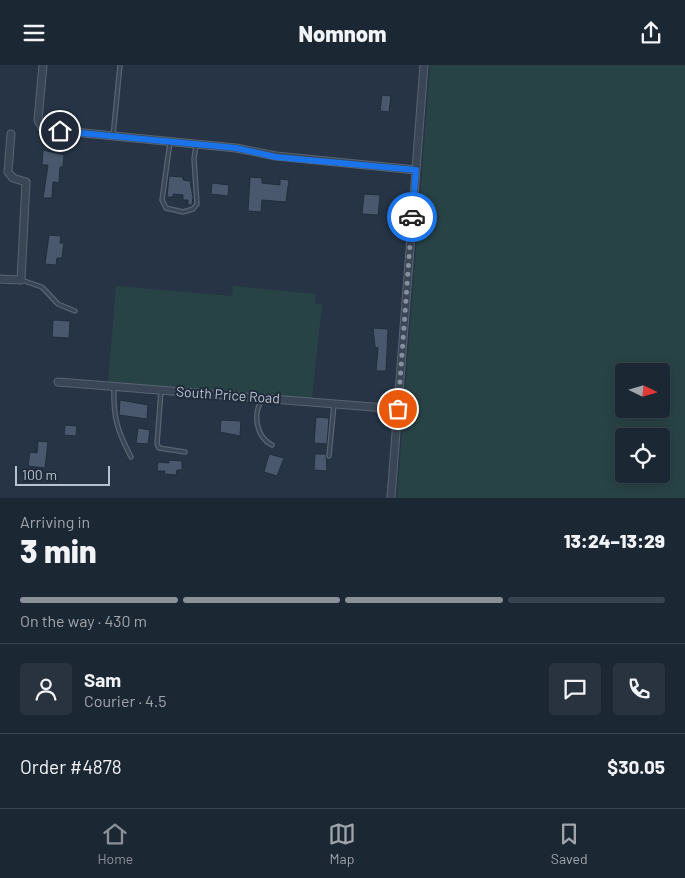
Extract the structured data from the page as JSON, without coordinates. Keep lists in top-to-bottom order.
{
  "streets": {
    "street": ["South Price Road"]
  },
  "scale_bar": "100 m",
  "north": "right",
  "page": {
    "header": "Nomnom",
    "scale": "100 m",
    "heading": ["3 min", "Arriving in", "13:24–13:29"],
    "panel": [
      "Sam",
      "Courier · 4.5",
      "Order #4878",
      "$30.05"
    ],
    "bar": "On the way · 430 m",
    "tabs": ["Home", "Map", "Saved"]
  }
}
